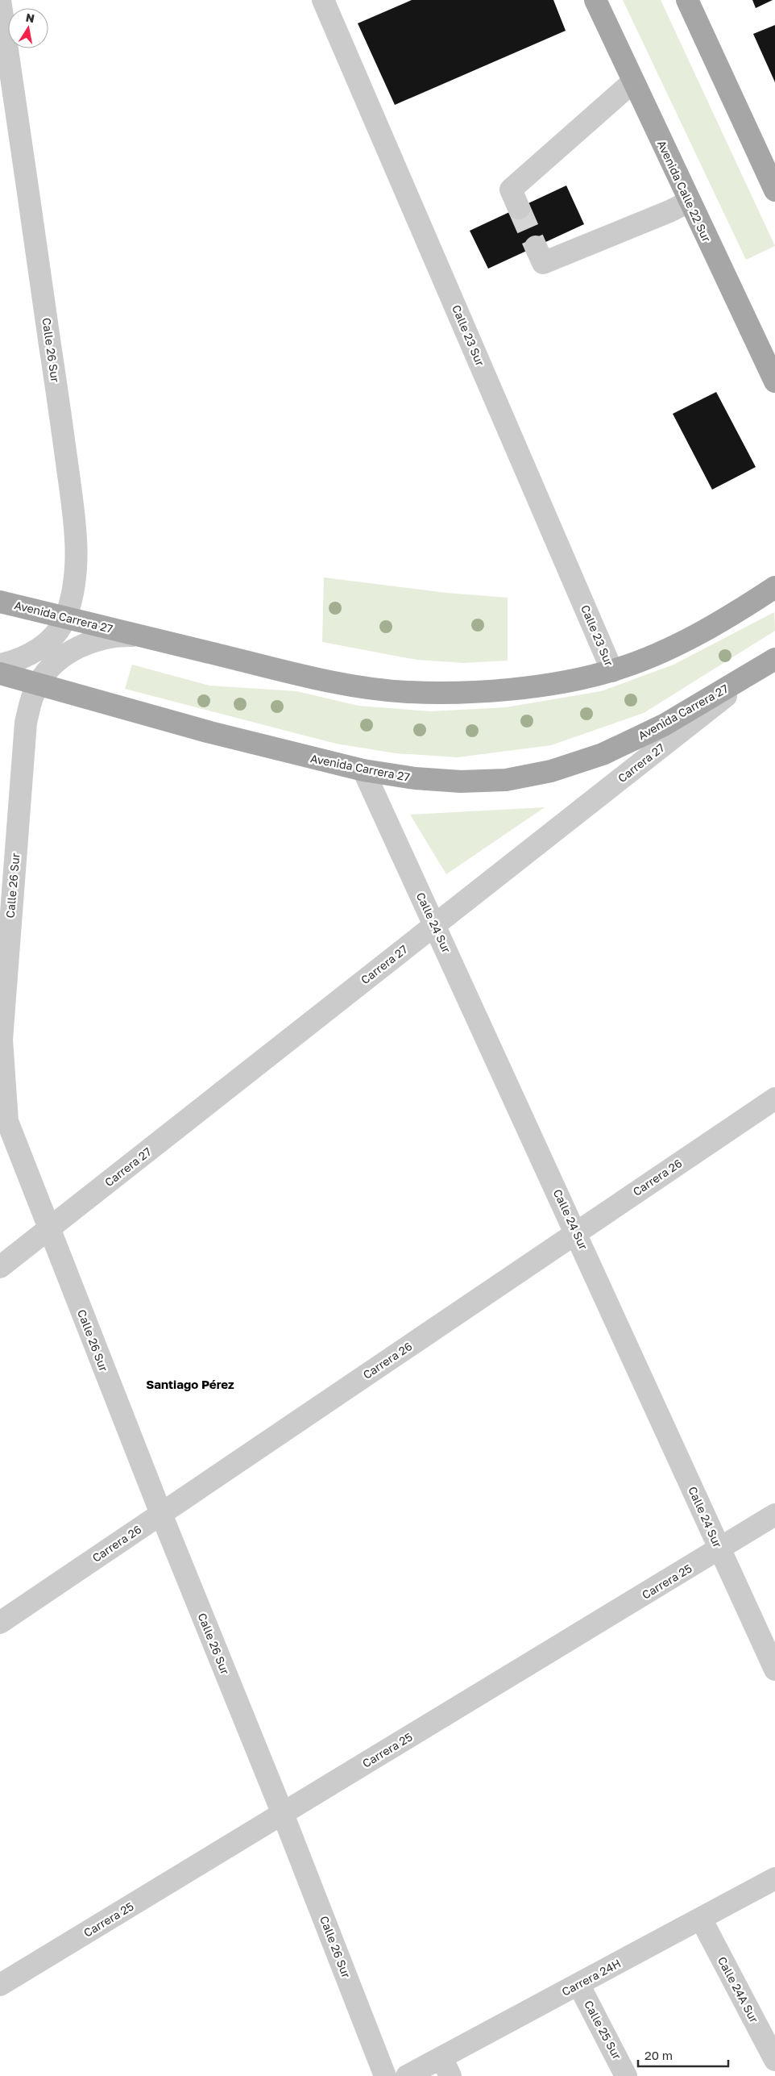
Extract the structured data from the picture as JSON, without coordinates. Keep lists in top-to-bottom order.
{
  "streets": {
    "main road": ["Avenida Calle 22 Sur", "Avenida Carrera 27"],
    "street": [
      "Calle 23 Sur",
      "Calle 26 Sur",
      "Carrera 27",
      "Calle 24 Sur",
      "Carrera 26",
      "Carrera 25",
      "Carrera 24H",
      "Calle 24A Sur",
      "Calle 25 Sur"
    ]
  },
  "crossings": [
    ["Calle 23 Sur", "Avenida Carrera 27"],
    ["Calle 26 Sur", "Avenida Carrera 27"],
    ["Calle 26 Sur", "Carrera 27"],
    ["Calle 26 Sur", "Carrera 26"],
    ["Calle 26 Sur", "Carrera 25"],
    ["Avenida Carrera 27", "Carrera 27"],
    ["Avenida Carrera 27", "Calle 24 Sur"],
    ["Carrera 27", "Calle 24 Sur"],
    ["Calle 24 Sur", "Carrera 26"],
    ["Calle 24 Sur", "Carrera 25"],
    ["Carrera 24H", "Calle 24A Sur"],
    ["Carrera 24H", "Calle 25 Sur"]
  ],
  "districts": ["Santiago Pérez"],
  "scale_bar": "20 m",
  "north": "top"
}
